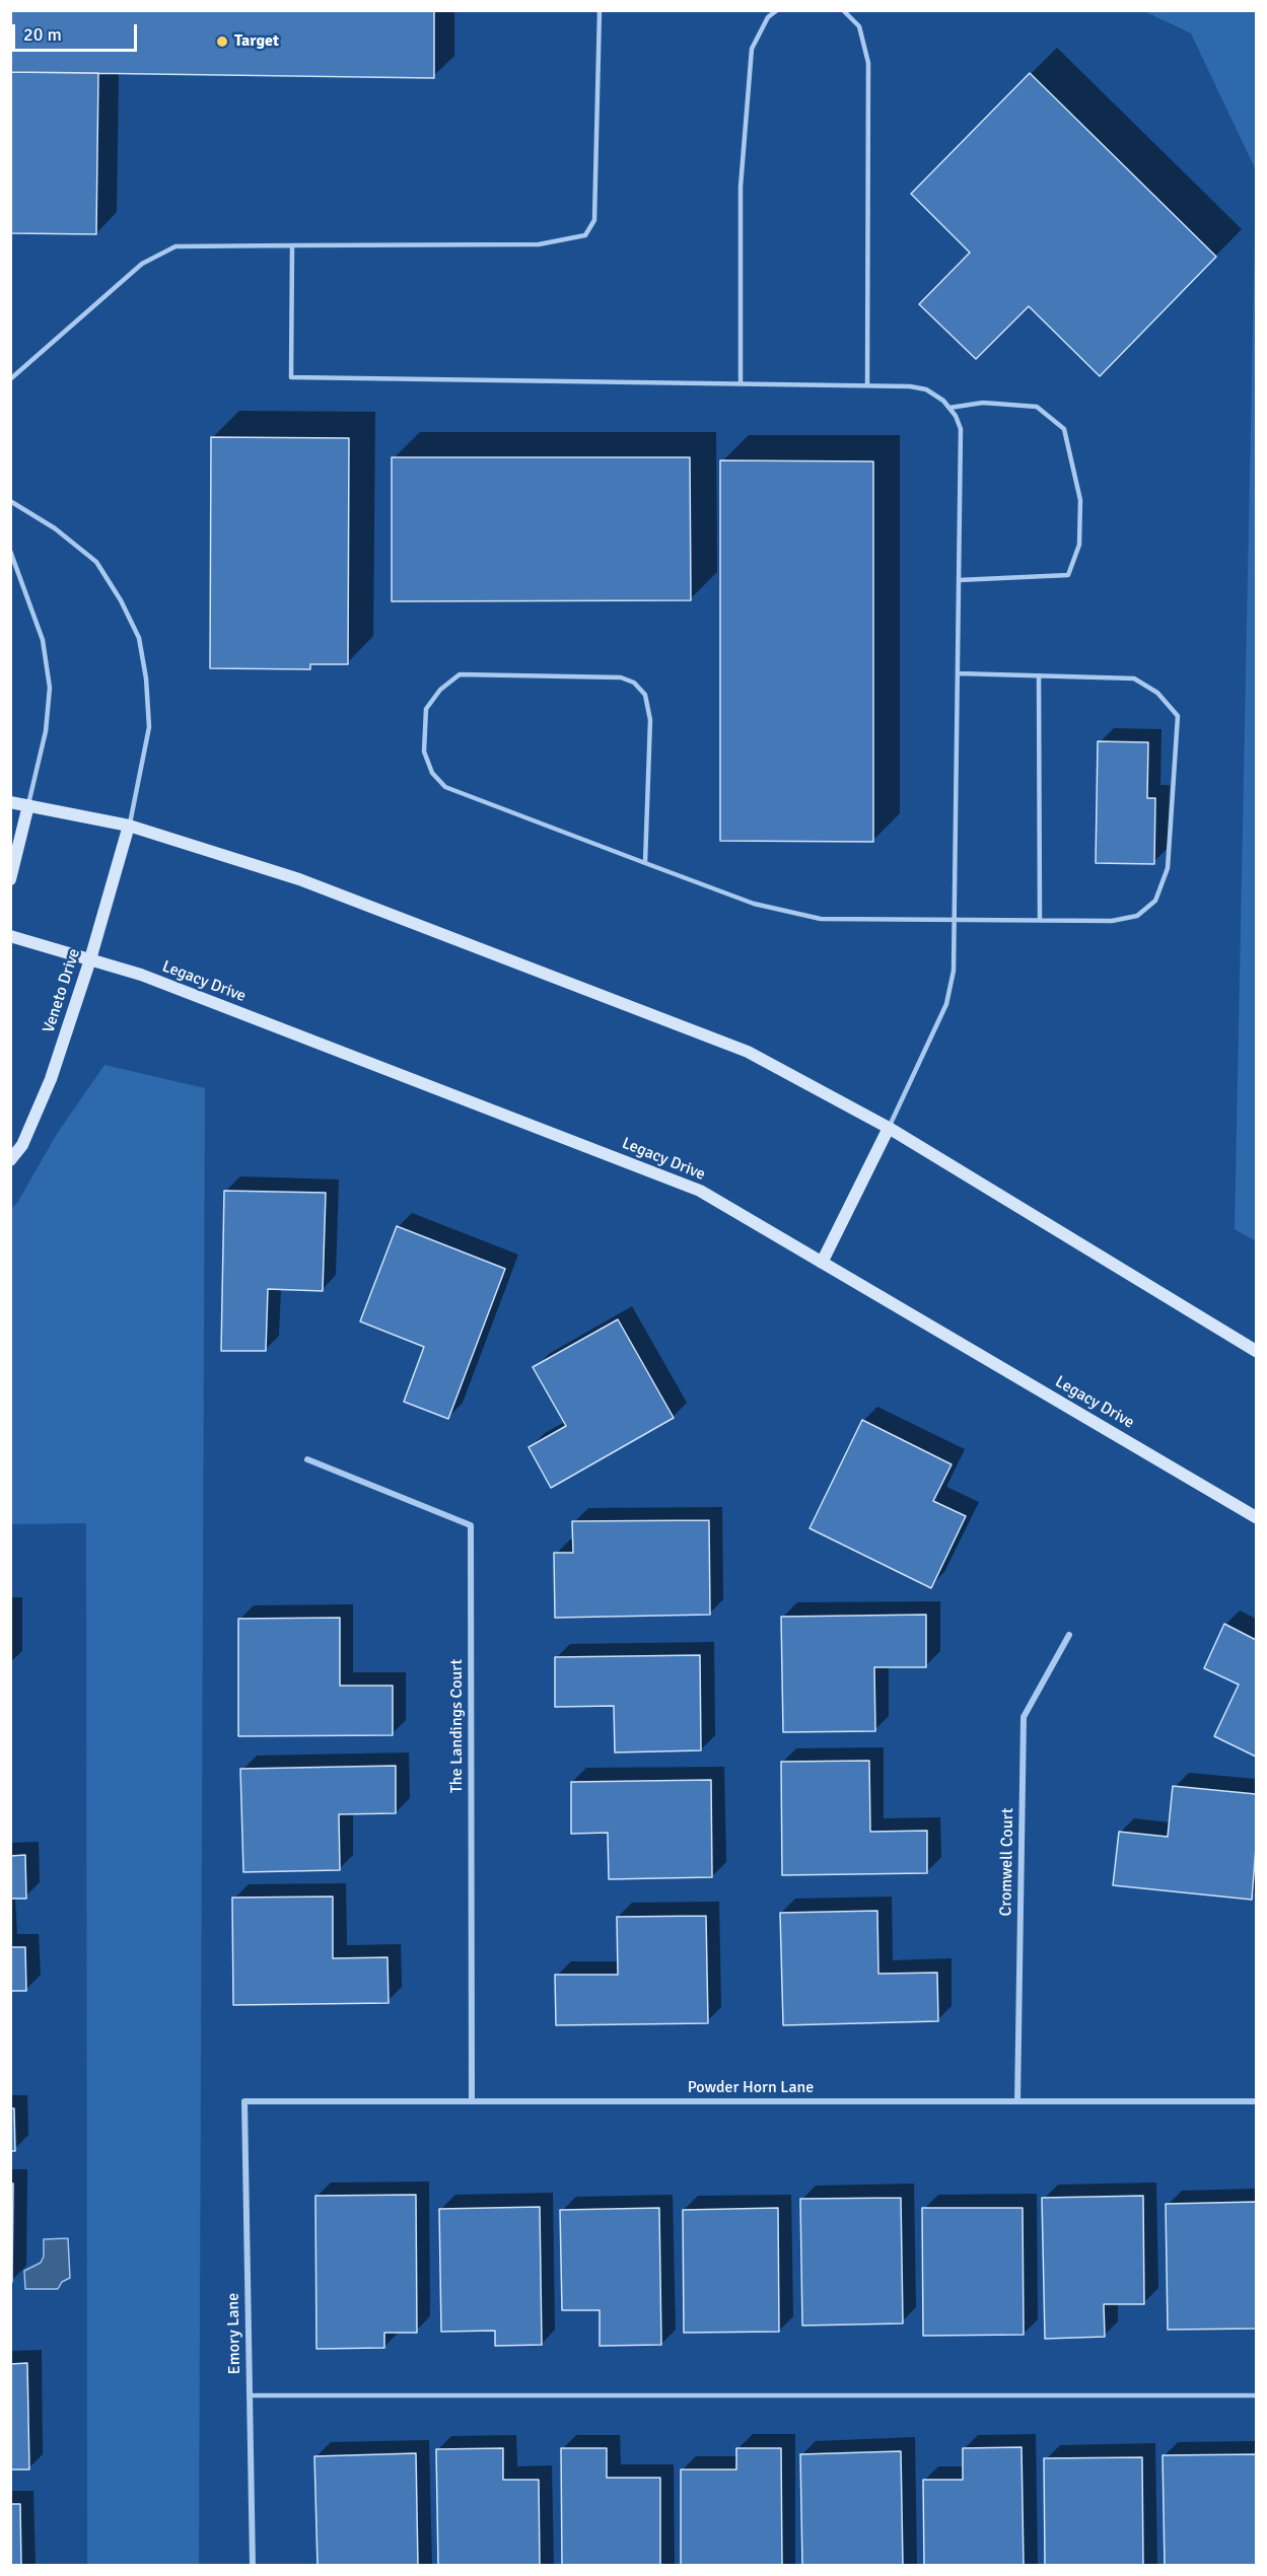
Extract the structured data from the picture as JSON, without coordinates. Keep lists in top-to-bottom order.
{
  "streets": {
    "main road": ["Legacy Drive", "Veneto Drive"],
    "street": [
      "The Landings Court",
      "Cromwell Court",
      "Powder Horn Lane",
      "Emory Lane"
    ]
  },
  "crossings": [
    ["Legacy Drive", "Veneto Drive"],
    ["The Landings Court", "Powder Horn Lane"],
    ["Cromwell Court", "Powder Horn Lane"],
    ["Powder Horn Lane", "Emory Lane"]
  ],
  "places": ["Target"],
  "scale_bar": "20 m"
}
